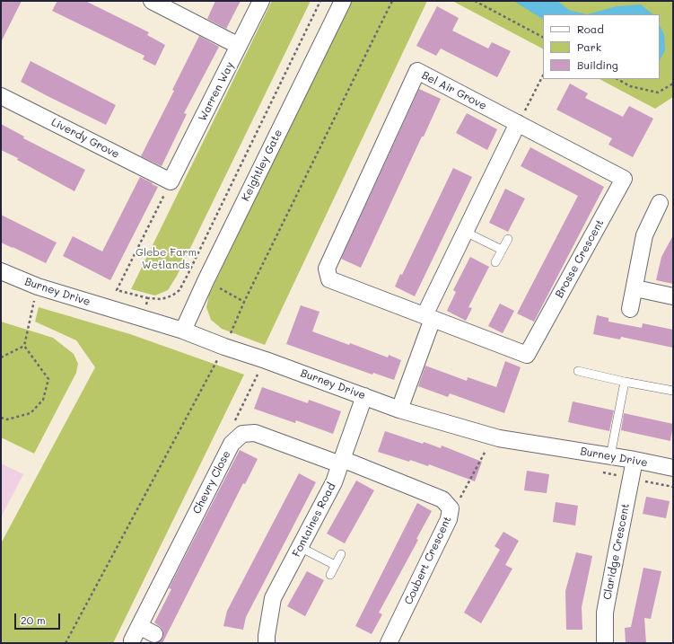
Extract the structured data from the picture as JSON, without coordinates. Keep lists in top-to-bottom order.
{
  "streets": {
    "street": [
      "Bel Air Grove",
      "Warren Way",
      "Liverdy Grove",
      "Keightley Gate",
      "Brosse Crescent",
      "Burney Drive",
      "Chevry Close",
      "Fontaines Road",
      "Claridge Crescent",
      "Coubert Crescent"
    ]
  },
  "crossings": [
    ["Bel Air Grove", "Brosse Crescent"],
    ["Warren Way", "Liverdy Grove"],
    ["Keightley Gate", "Burney Drive"],
    ["Burney Drive", "Fontaines Road"],
    ["Burney Drive", "Claridge Crescent"],
    ["Fontaines Road", "Coubert Crescent"]
  ],
  "parks": ["Glebe Farm Wetlands"],
  "legend": ["Road", "Park", "Building"],
  "scale_bar": "20 m"
}
